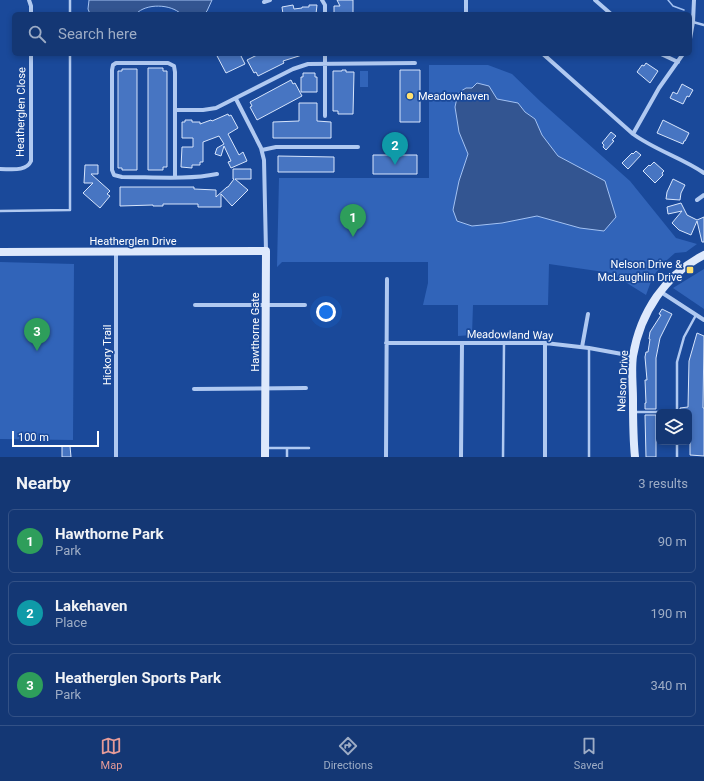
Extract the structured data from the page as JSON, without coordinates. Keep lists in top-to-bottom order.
{
  "streets": {
    "street": [
      "Heatherglen Close",
      "Heatherglen Drive",
      "Hawthorne Gate",
      "Meadowland Way",
      "Hickory Trail",
      "Nelson Drive"
    ]
  },
  "crossings": [
    ["Heatherglen Drive", "Hawthorne Gate"],
    ["Heatherglen Drive", "Hickory Trail"],
    ["Meadowland Way", "Nelson Drive"]
  ],
  "places": {
    "other": ["Meadowhaven"],
    "transit": ["Nelson Drive & McLaughlin Drive"]
  },
  "scale_bar": "100 m",
  "page": {
    "search": "Search here",
    "pins": ["2", "1", "3"],
    "scale": "100 m",
    "heading": ["Nearby", "3 results"],
    "list": [
      {
        "mark": "1",
        "name": "Hawthorne Park",
        "note": "Park",
        "value": "90 m"
      },
      {
        "mark": "2",
        "name": "Lakehaven",
        "note": "Place",
        "value": "190 m"
      },
      {
        "mark": "3",
        "name": "Heatherglen Sports Park",
        "note": "Park",
        "value": "340 m"
      }
    ],
    "nav": ["Map", "Directions", "Saved"]
  }
}
